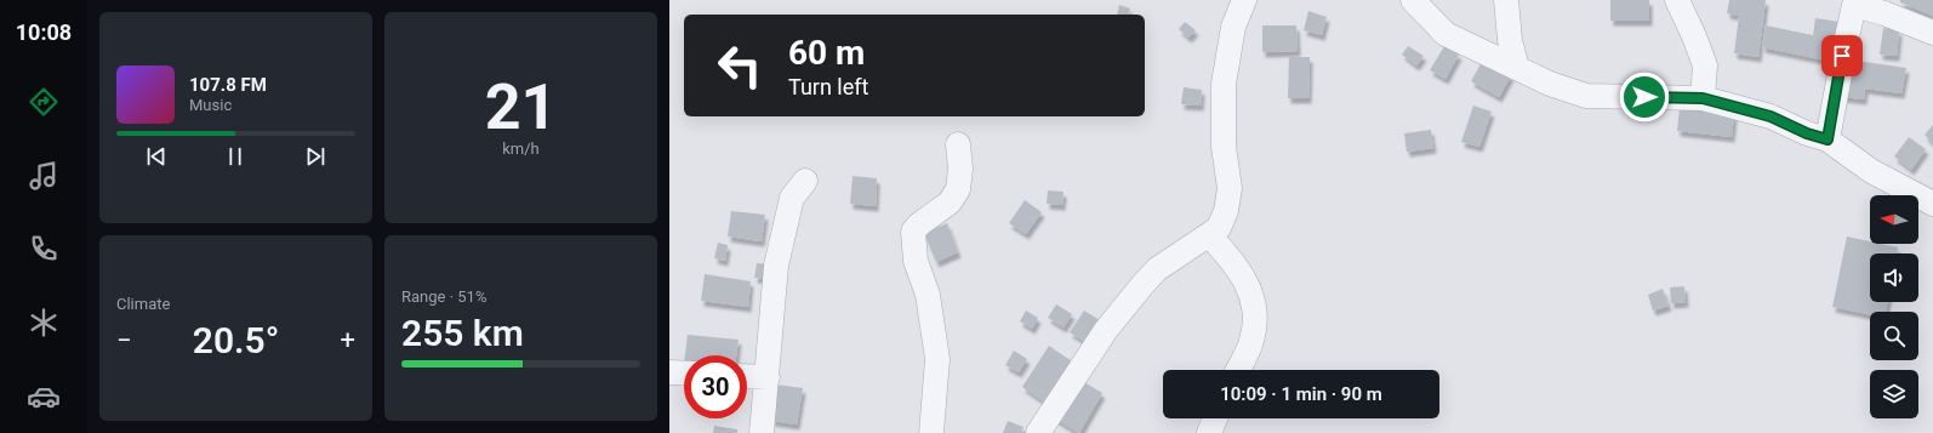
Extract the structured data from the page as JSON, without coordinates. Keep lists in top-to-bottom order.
{
  "north": "left",
  "page": {
    "tabs": "10:08",
    "tile": [
      ["21", "km/h"],
      "Climate",
      ["Range · 51%", "255 km"]
    ],
    "turn": ["60 m", "Turn left"],
    "song": ["107.8 FM", "Music"],
    "heat": ["−", "20.5°", "+"],
    "limit": "30",
    "trip": "10:09 · 1 min · 90 m"
  }
}
